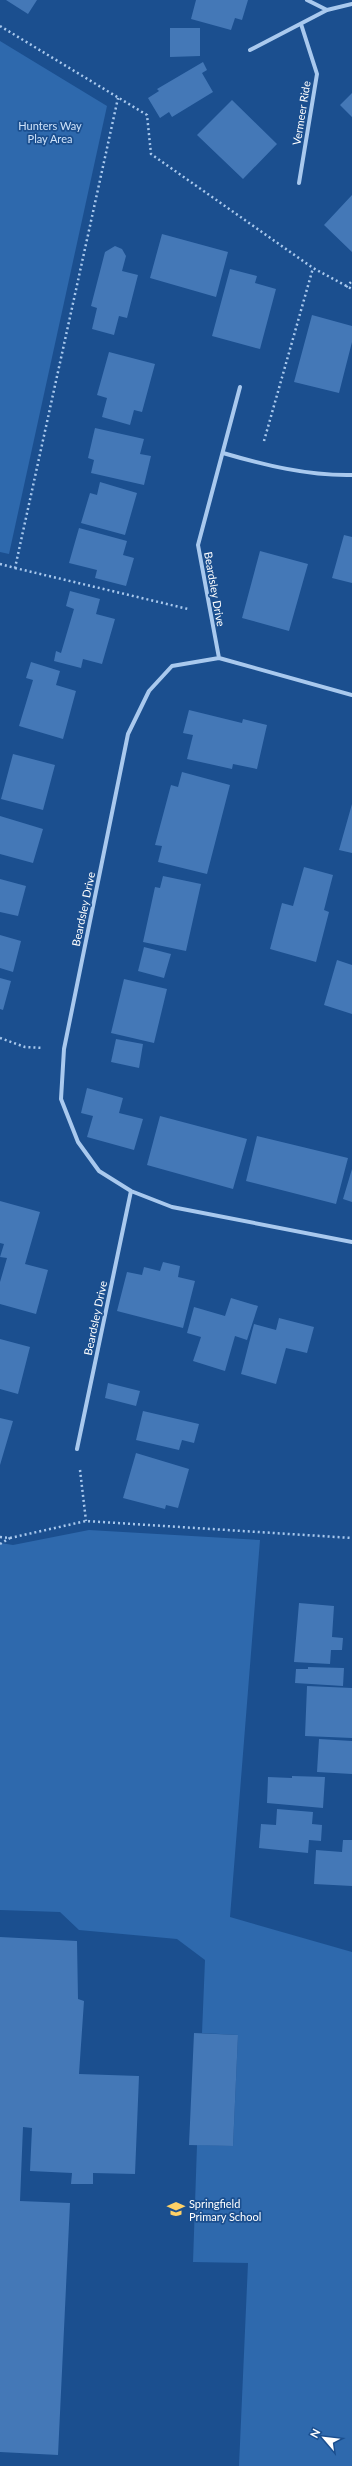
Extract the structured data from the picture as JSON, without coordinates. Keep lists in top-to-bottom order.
{
  "streets": {
    "street": ["Vermeer Ride", "Beardsley Drive"]
  },
  "parks": ["Hunters Way Play Area"],
  "places": {
    "school or university": ["Springfield Primary School"]
  },
  "north": "top left"
}
